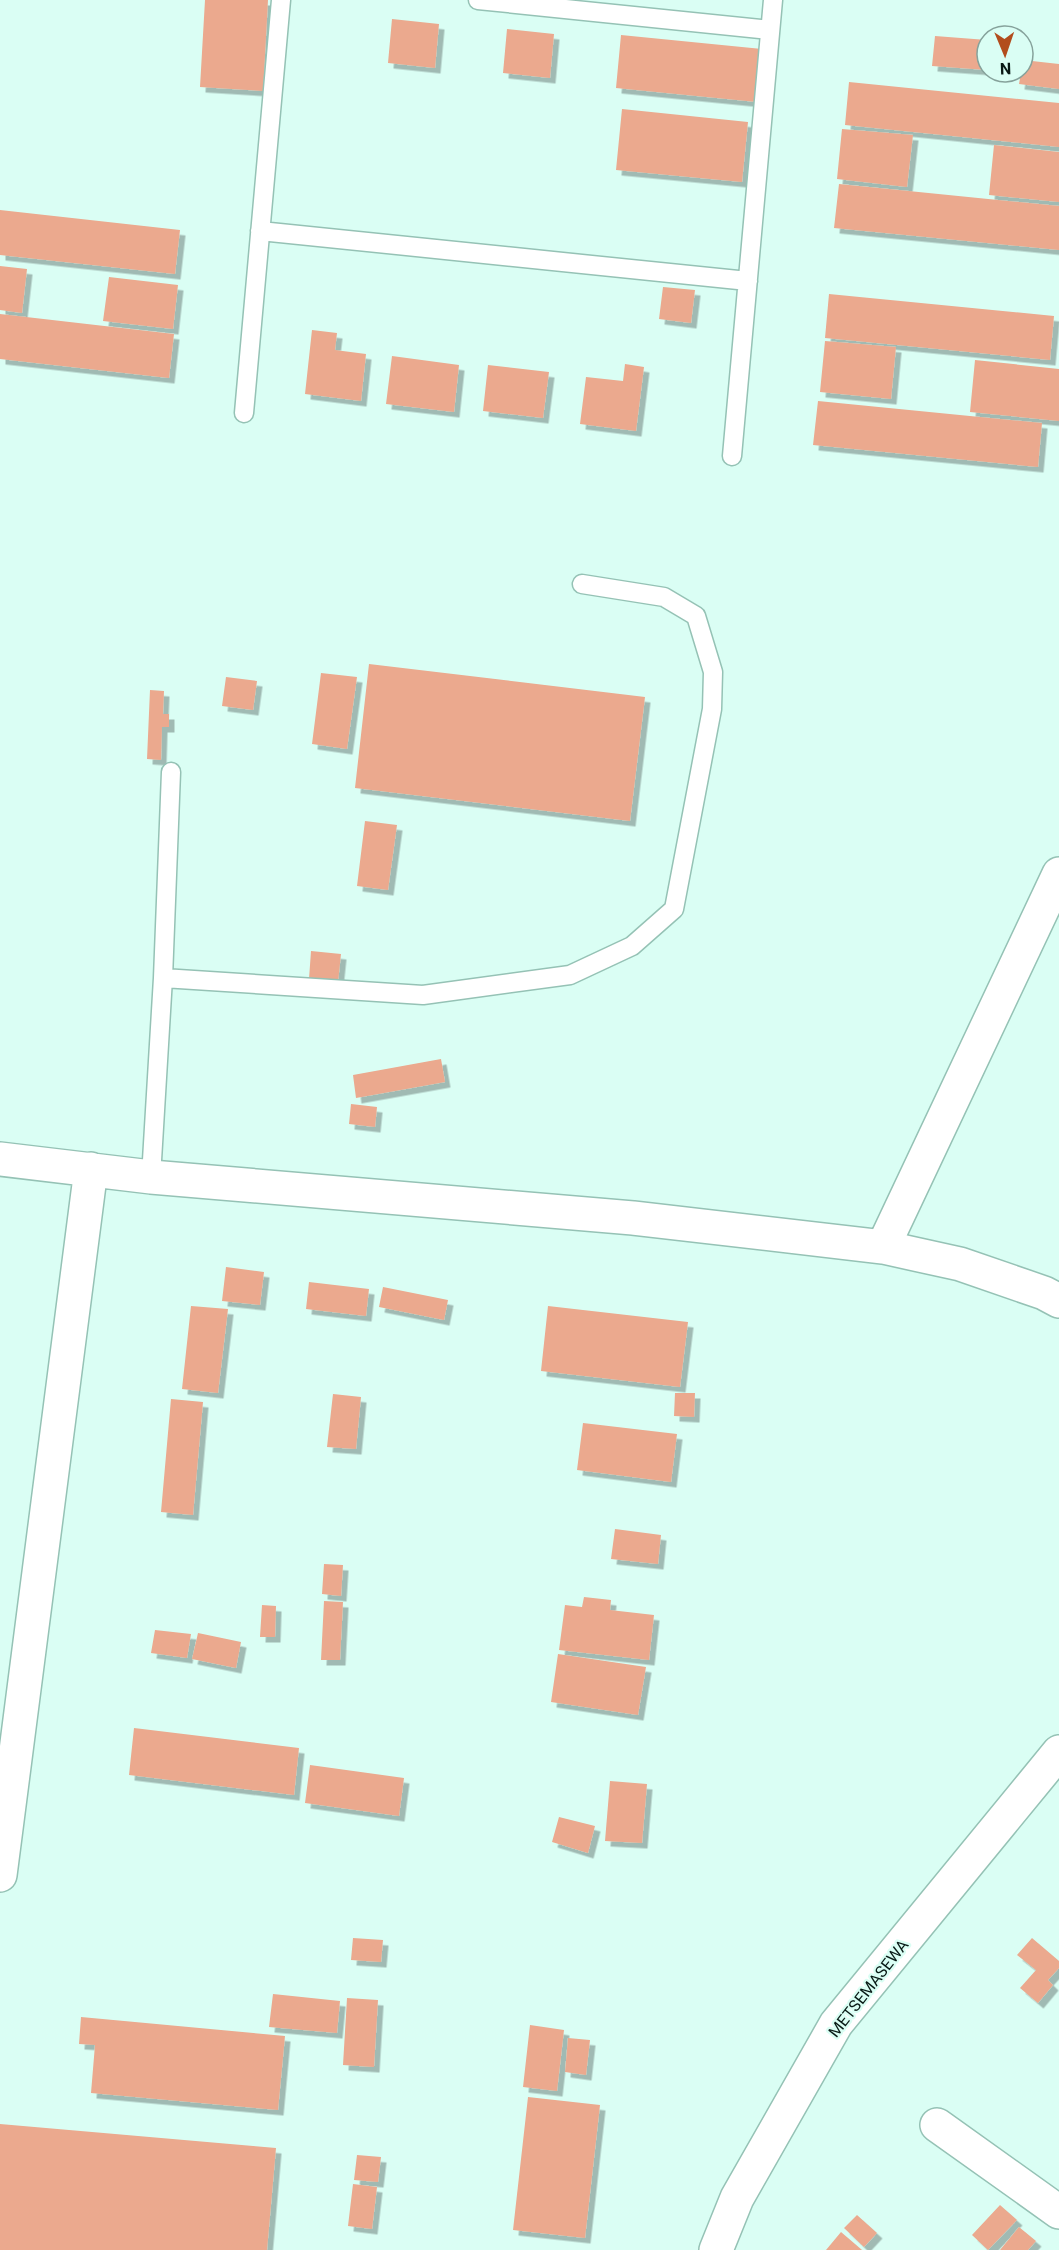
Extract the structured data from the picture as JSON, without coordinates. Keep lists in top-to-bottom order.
{
  "streets": {
    "street": ["METSEMASEWA"]
  },
  "north": "bottom"
}
